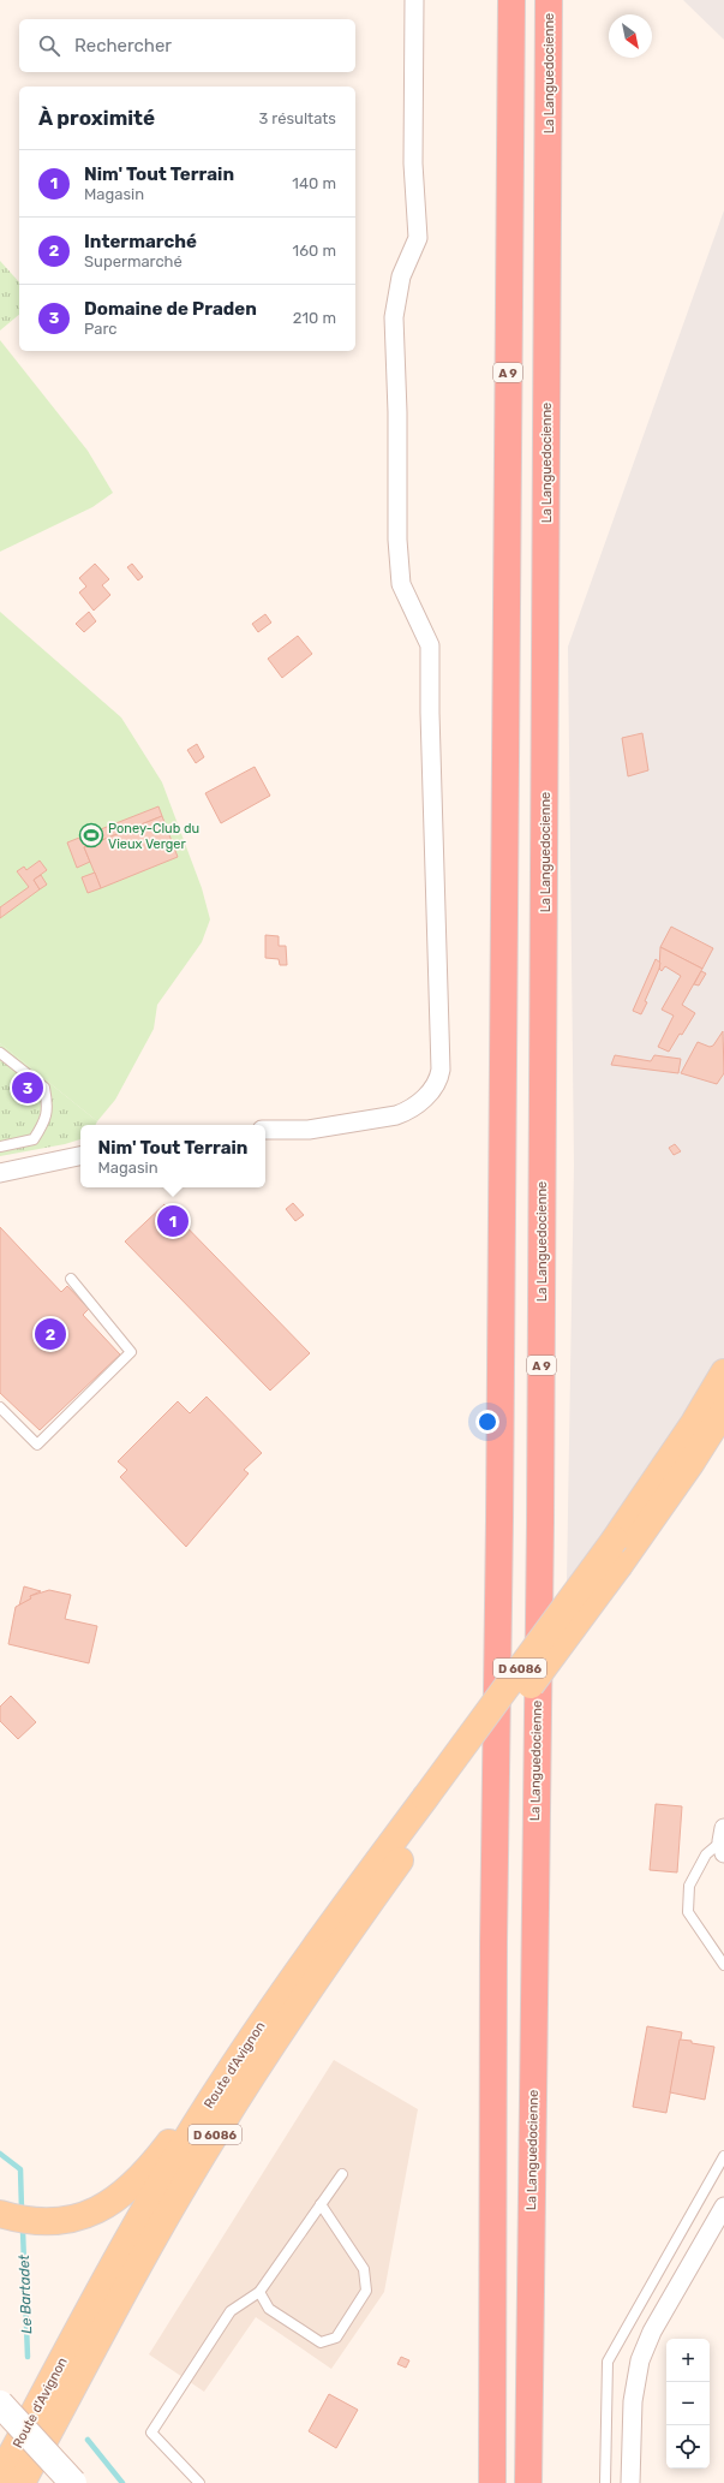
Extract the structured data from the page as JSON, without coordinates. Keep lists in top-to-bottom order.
{
  "streets": {
    "highway": ["La Languedocienne", "A 9"],
    "main road": ["D 6086", "Route d'Avignon"]
  },
  "crossings": [
    ["D 6086", "Route d'Avignon"]
  ],
  "water": ["Le Bartadet"],
  "places": {
    "sports": ["Poney-Club du Vieux Verger"]
  },
  "north": "bottom right",
  "page": {
    "search": "Rechercher",
    "heading": ["À proximité", "3 résultats"],
    "list": [
      {
        "mark": "1",
        "name": "Nim' Tout Terrain",
        "note": "Magasin",
        "value": "140 m"
      },
      {
        "mark": "2",
        "name": "Intermarché",
        "note": "Supermarché",
        "value": "160 m"
      },
      {
        "mark": "3",
        "name": "Domaine de Praden",
        "note": "Parc",
        "value": "210 m"
      }
    ],
    "pins": ["3", "1", "2"],
    "popup": ["Nim' Tout Terrain", "Magasin"],
    "map_buttons": ["+", "−"]
  }
}
